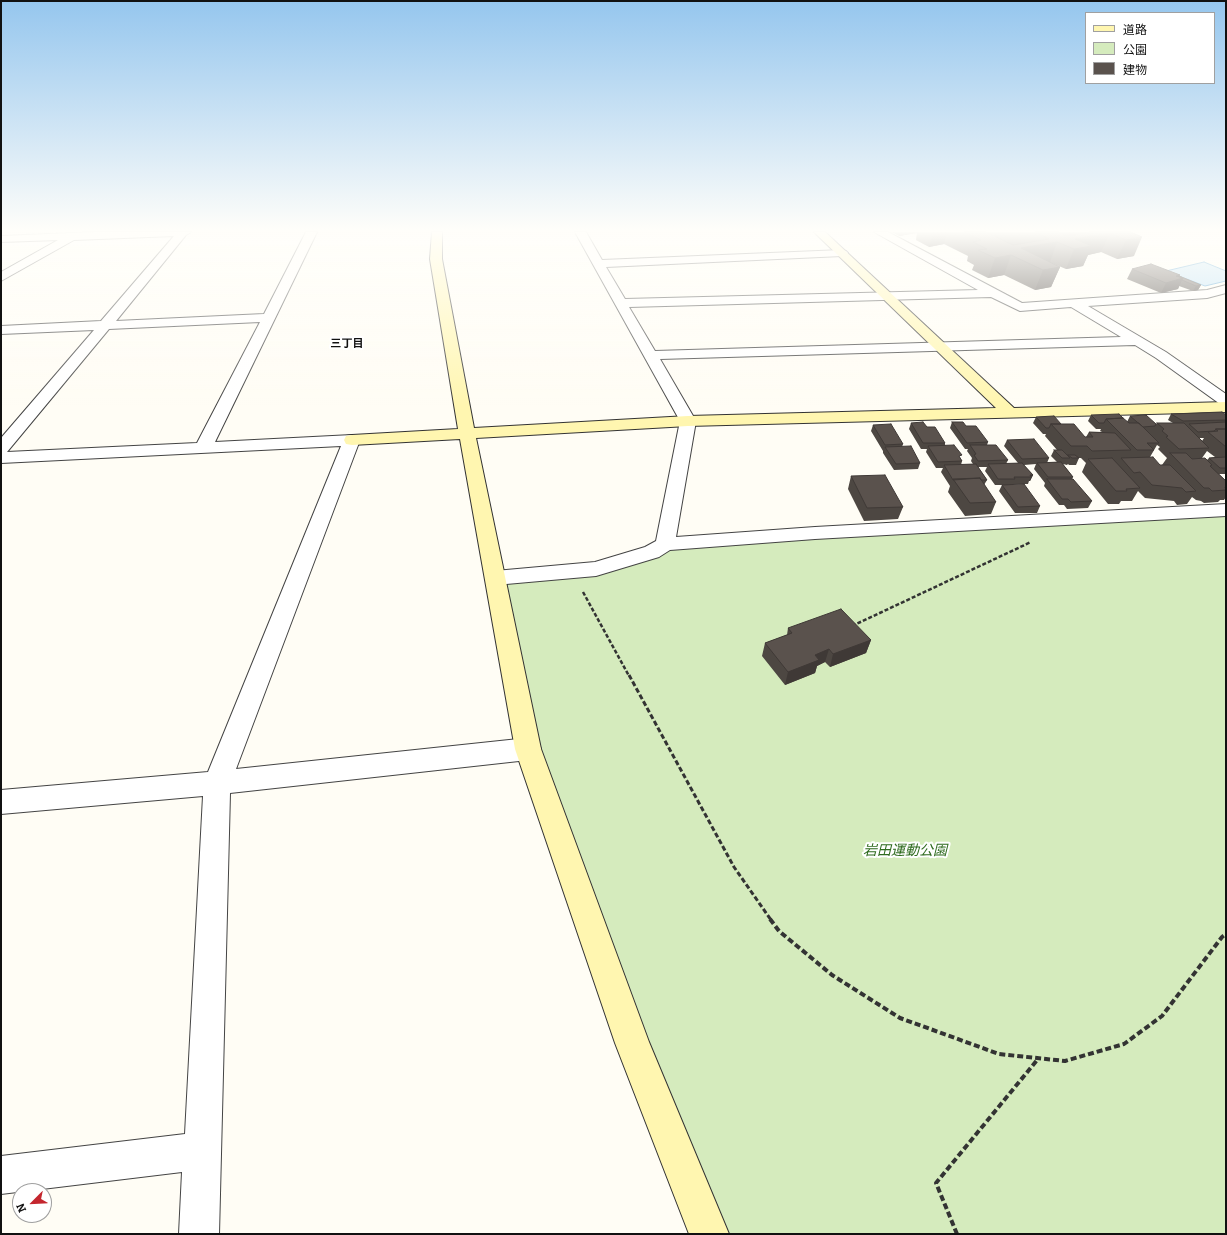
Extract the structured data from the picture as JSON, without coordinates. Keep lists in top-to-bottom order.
{
  "districts": ["三丁目"],
  "parks": ["岩田運動公園"],
  "legend": ["道路", "公園", "建物"],
  "north": "bottom left"
}
